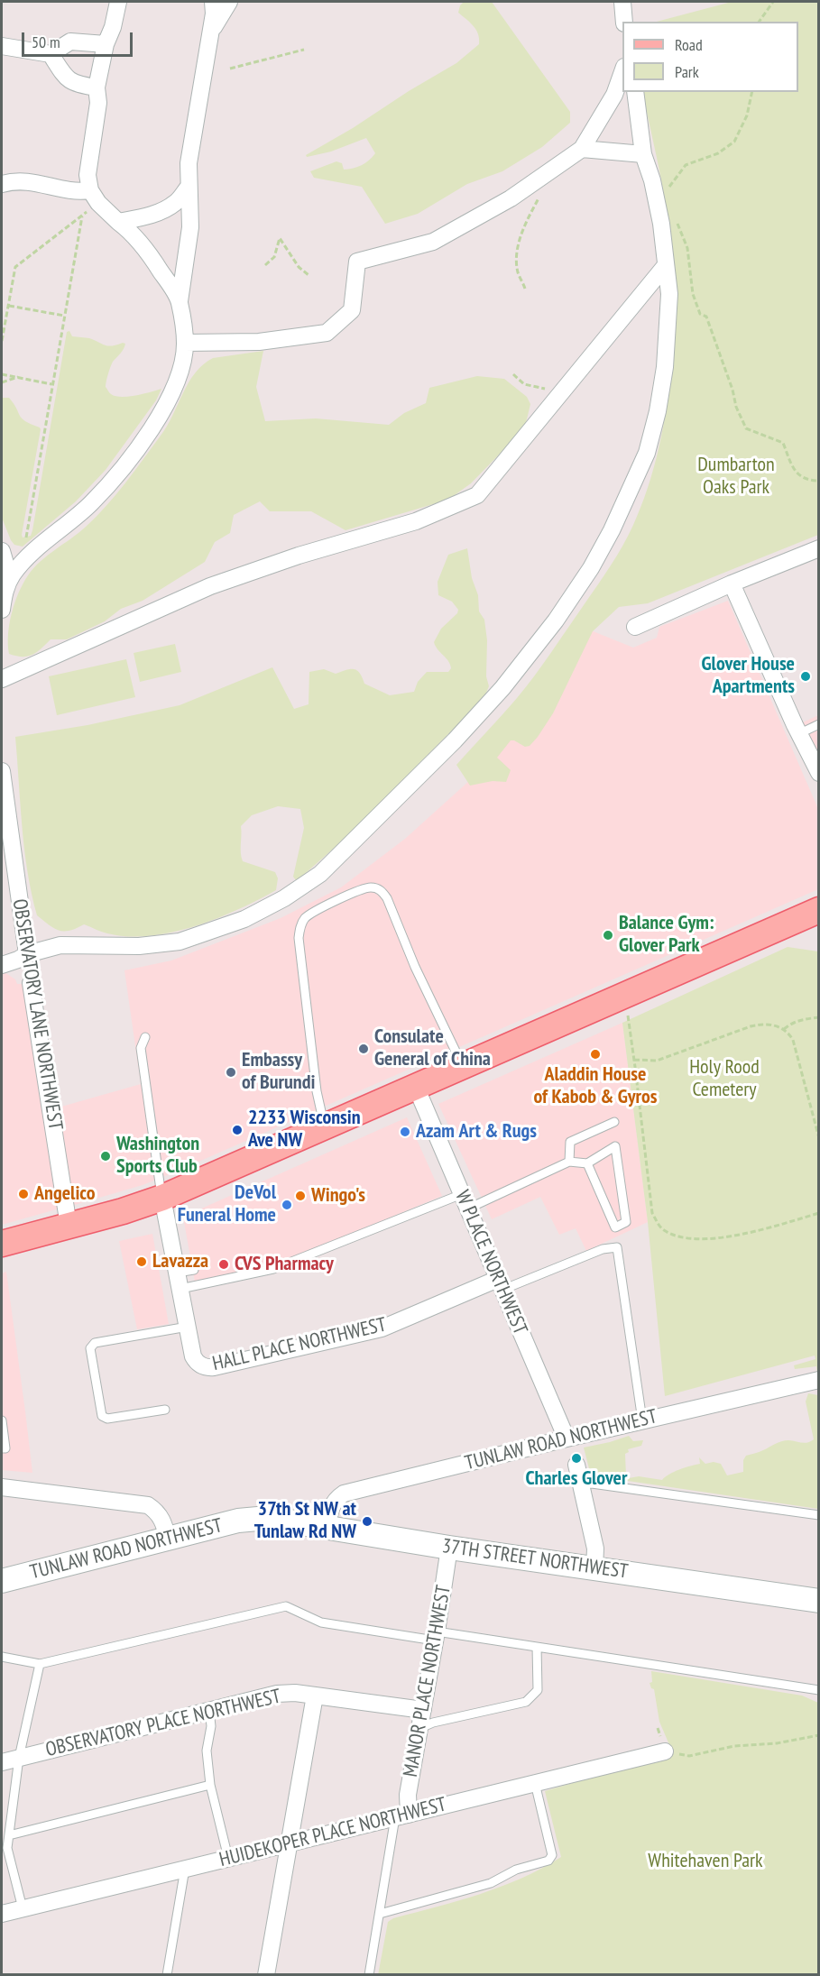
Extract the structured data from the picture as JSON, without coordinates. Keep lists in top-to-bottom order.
{
  "streets": {
    "street": [
      "OBSERVATORY LANE NORTHWEST",
      "W PLACE NORTHWEST",
      "HALL PLACE NORTHWEST",
      "TUNLAW ROAD NORTHWEST",
      "37TH STREET NORTHWEST",
      "MANOR PLACE NORTHWEST",
      "OBSERVATORY PLACE NORTHWEST",
      "HUIDEKOPER PLACE NORTHWEST"
    ]
  },
  "crossings": [
    ["W PLACE NORTHWEST", "HALL PLACE NORTHWEST"],
    ["W PLACE NORTHWEST", "TUNLAW ROAD NORTHWEST"],
    ["TUNLAW ROAD NORTHWEST", "37TH STREET NORTHWEST"],
    ["37TH STREET NORTHWEST", "MANOR PLACE NORTHWEST"],
    ["MANOR PLACE NORTHWEST", "OBSERVATORY PLACE NORTHWEST"],
    ["MANOR PLACE NORTHWEST", "HUIDEKOPER PLACE NORTHWEST"]
  ],
  "parks": ["Dumbarton Oaks Park", "Holy Rood Cemetery", "Whitehaven Park"],
  "places": [
    "Glover House Apartments",
    "Balance Gym: Glover Park",
    "Consulate General of China",
    "Aladdin House of Kabob & Gyros",
    "Embassy of Burundi",
    "2233 Wisconsin Ave NW",
    "Azam Art & Rugs",
    "Washington Sports Club",
    "Angelico",
    "Wingo's",
    "DeVol Funeral Home",
    "Lavazza",
    "CVS Pharmacy",
    "Charles Glover",
    "37th St NW at Tunlaw Rd NW"
  ],
  "legend": ["Road", "Park"],
  "scale_bar": "50 m"
}
